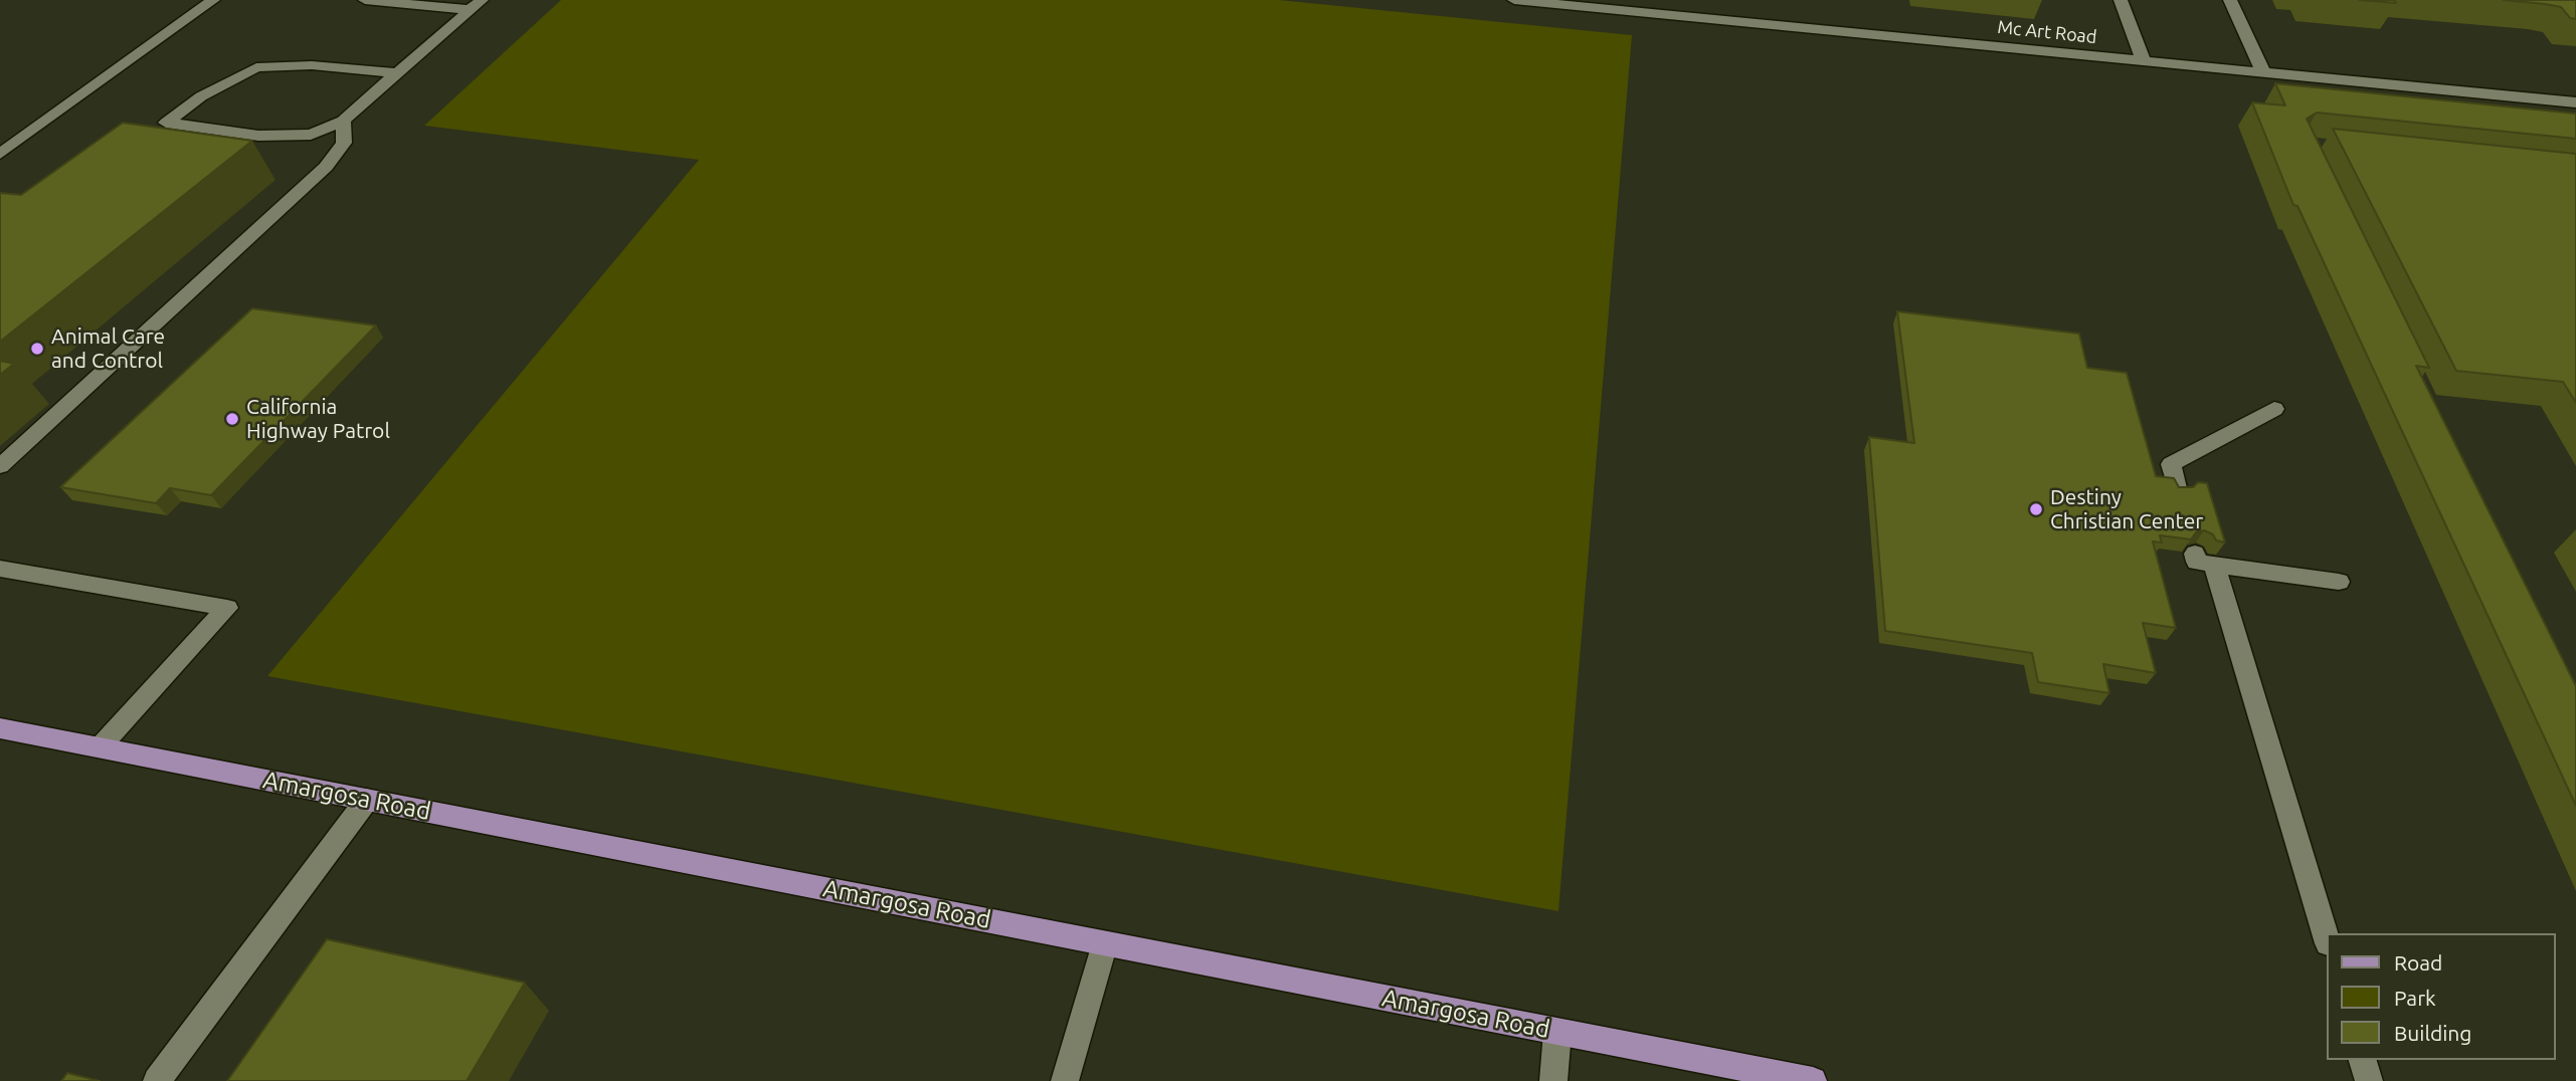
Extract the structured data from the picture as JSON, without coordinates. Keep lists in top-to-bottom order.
{
  "streets": {
    "main road": ["Amargosa Road"],
    "street": ["Mc Art Road"]
  },
  "places": ["Animal Care and Control", "California Highway Patrol", "Destiny Christian Center"],
  "legend": ["Road", "Park", "Building"]
}
